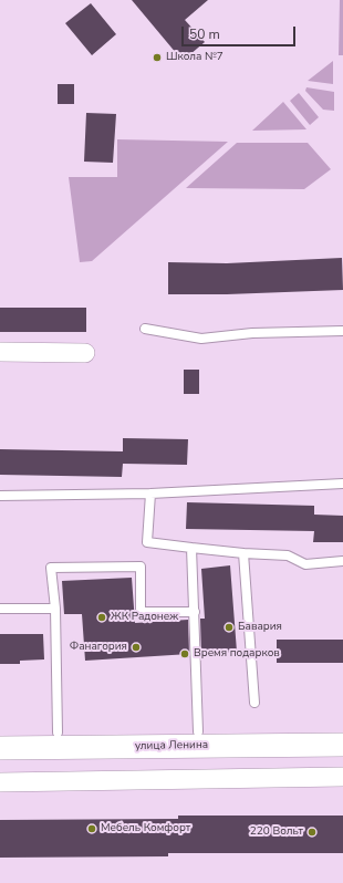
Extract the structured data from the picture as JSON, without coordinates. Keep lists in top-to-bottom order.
{
  "streets": {
    "street": ["улица Ленина"]
  },
  "places": [
    "Школа №7",
    "ЖК Радонеж",
    "Бавария",
    "Фанагория",
    "Время подарков",
    "Мебель Комфорт",
    "220 Вольт"
  ],
  "scale_bar": "50 m"
}
